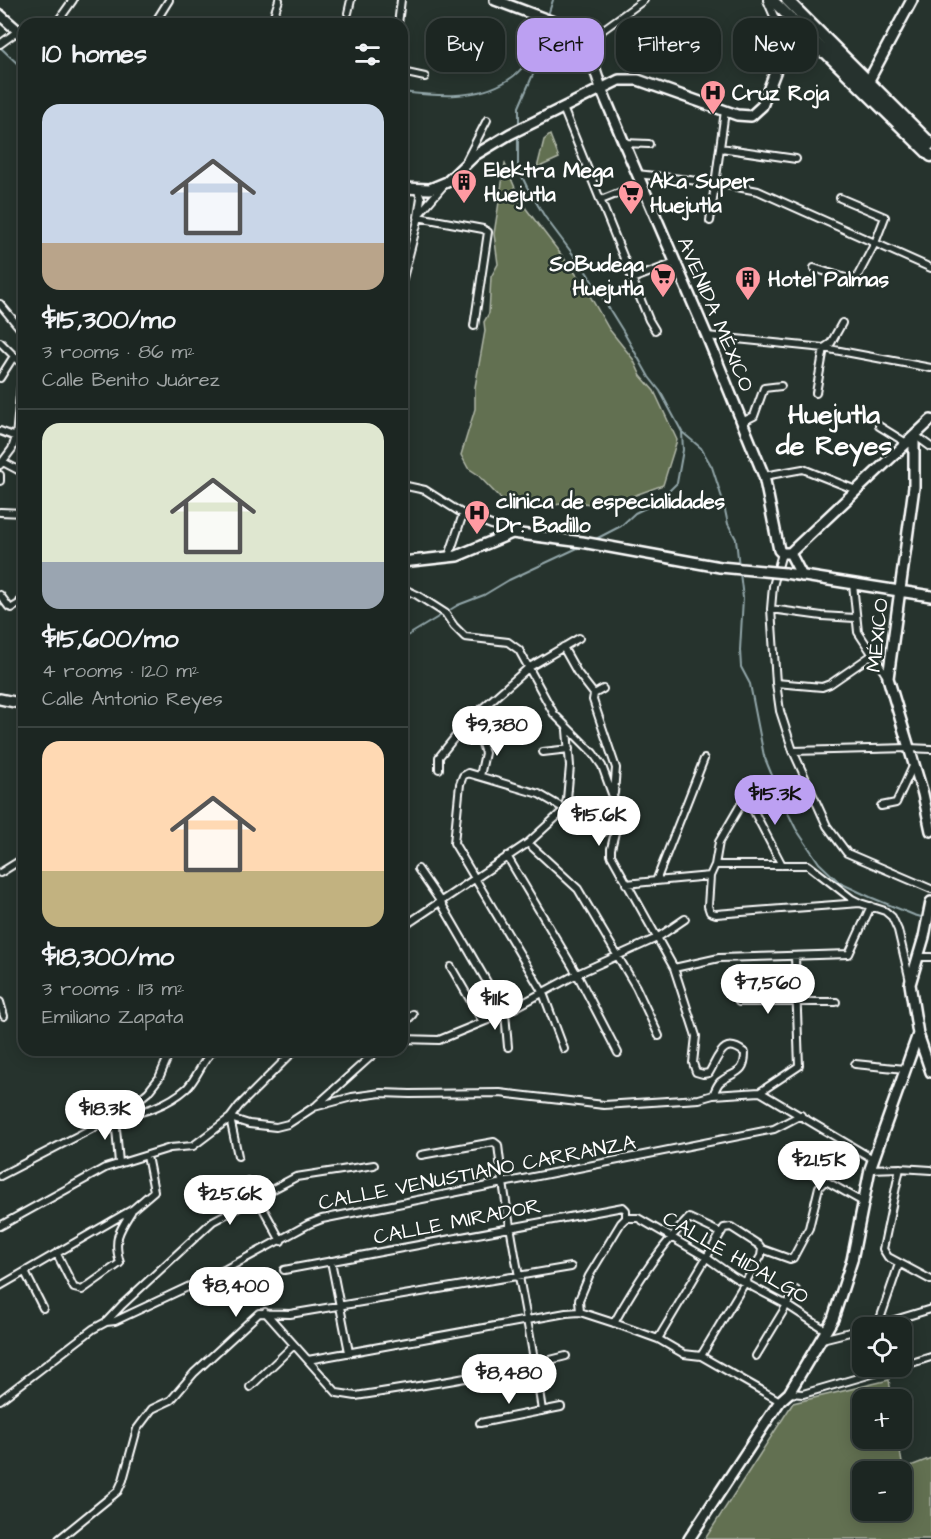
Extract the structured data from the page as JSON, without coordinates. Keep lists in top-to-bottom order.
{
  "streets": {
    "street": [
      "AVENIDA MÉXICO",
      "MÉXICO",
      "CALLE VENUSTIANO CARRANZA",
      "CALLE MIRADOR",
      "CALLE HIDALGO"
    ]
  },
  "crossings": [
    ["CALLE MIRADOR", "CALLE HIDALGO"]
  ],
  "districts": ["Huejutla de Reyes"],
  "places": {
    "hospital": ["Cruz Roja", "clinica de especialidades Dr. Badillo"],
    "building": ["Elektra Mega Huejutla", "Hotel Palmas"],
    "supermarket": ["Aka Super Huejutla", "SoBudega Huejutla"]
  },
  "page": {
    "chip": [
      "Buy",
      "Rent",
      "Filters",
      "New"
    ],
    "heading": "10 homes",
    "list": [
      {
        "name": "$15,300/mo",
        "note": "3 rooms · 86 m² · Calle Benito Juárez"
      },
      {
        "name": "$15,600/mo",
        "note": "4 rooms · 120 m² · Calle Antonio Reyes"
      },
      {
        "name": "$18,300/mo",
        "note": "3 rooms · 113 m² · Emiliano Zapata"
      }
    ],
    "price": [
      "$9,380",
      "$15.3K",
      "$15.6K",
      "$7,560",
      "$11K",
      "$18.3K",
      "$21.5K",
      "$25.6K",
      "$8,400",
      "$8,480"
    ],
    "map_buttons": ["+", "−"]
  }
}
